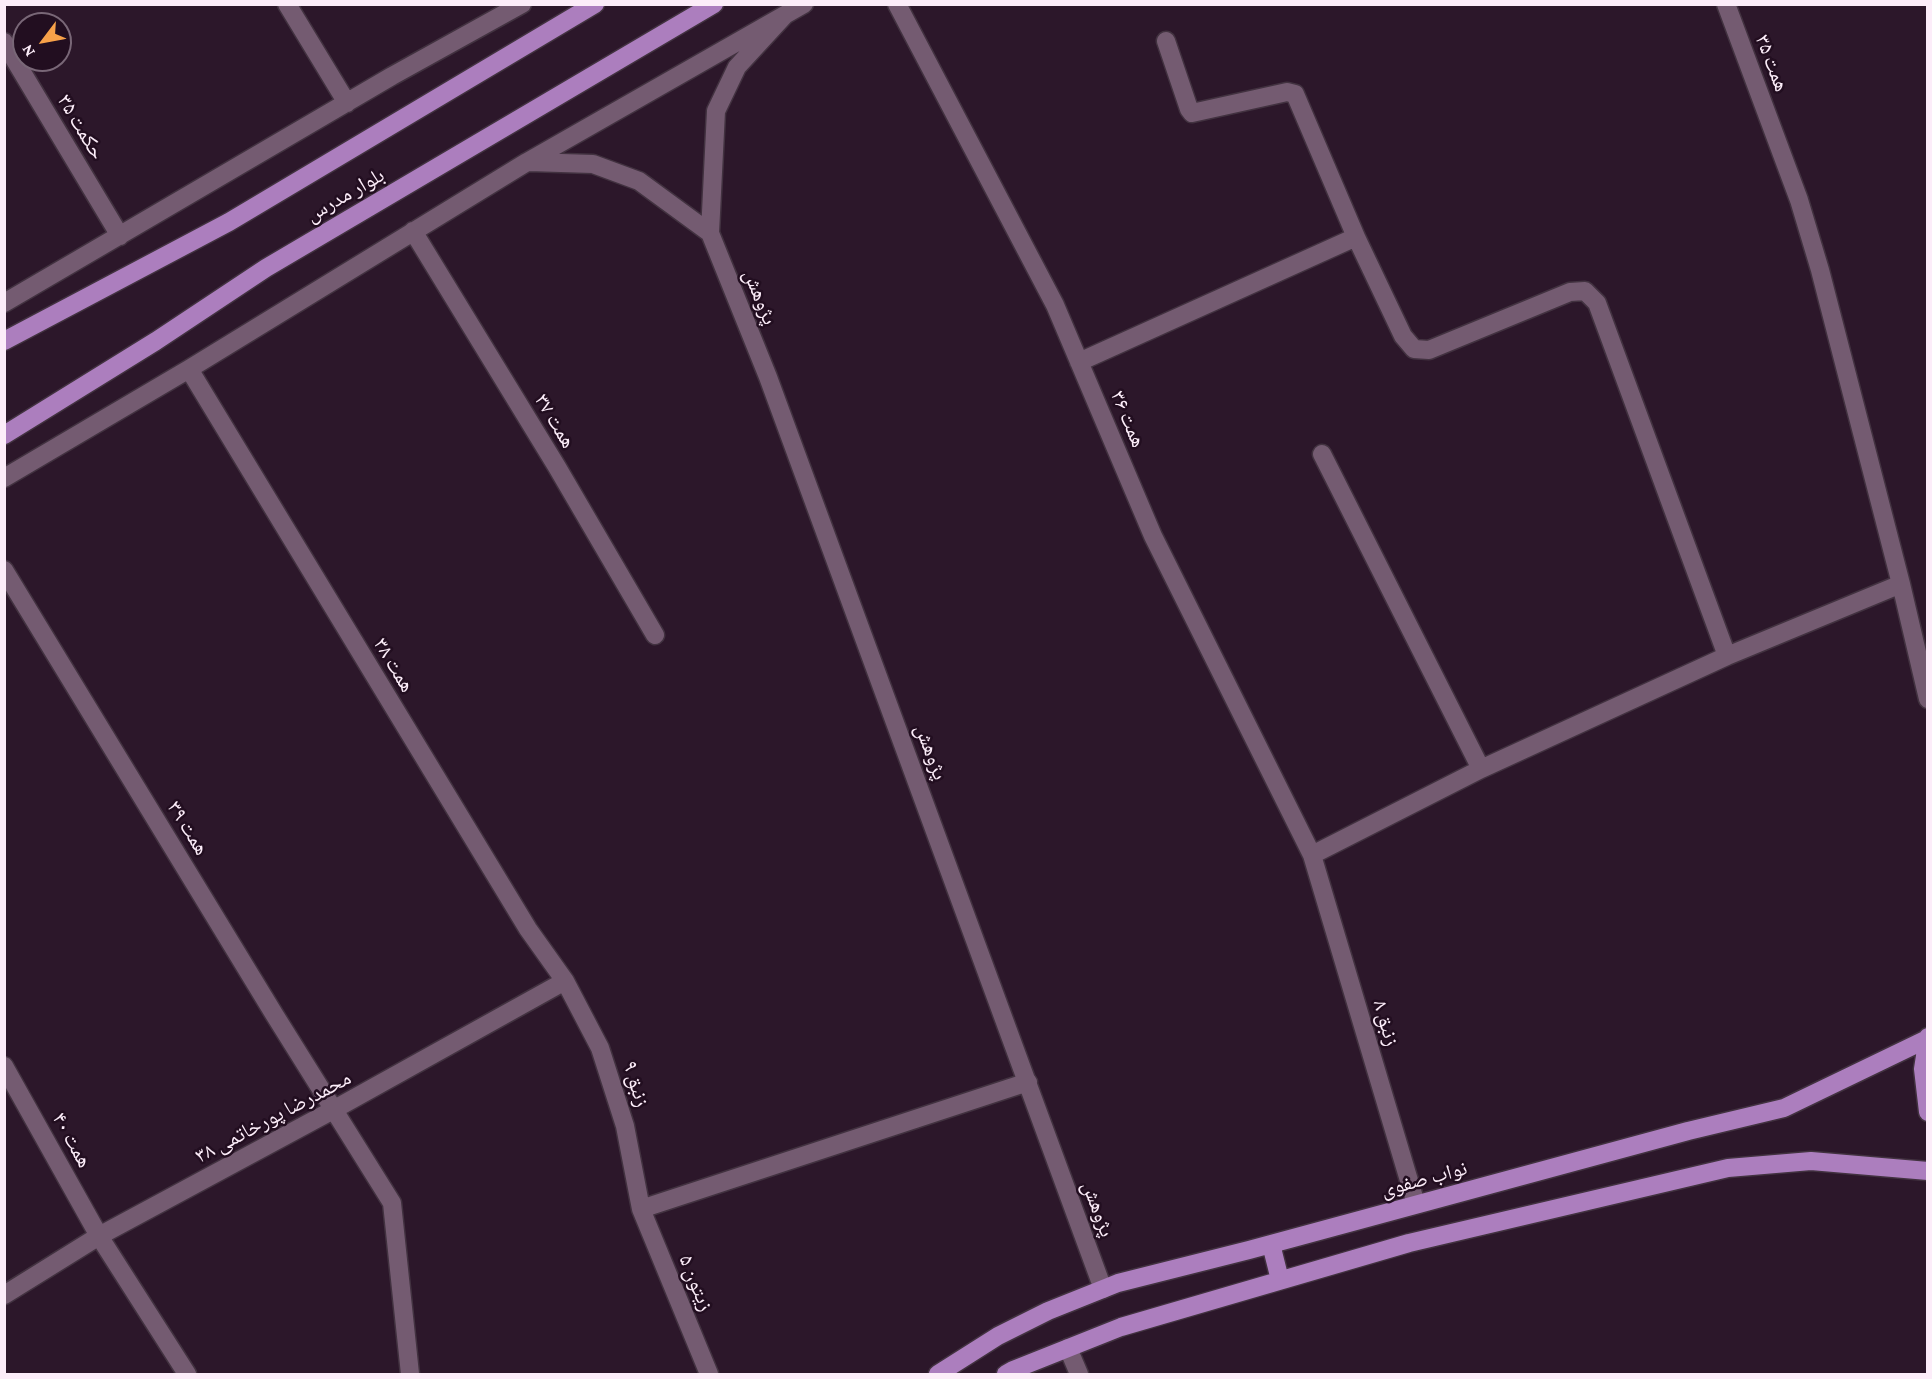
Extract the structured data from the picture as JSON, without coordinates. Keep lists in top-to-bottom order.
{
  "streets": {
    "main road": ["بلوار مدرس", "نواب صفوی"],
    "street": [
      "همت ۳۵",
      "حکمت ۳۵",
      "پژوهش",
      "همت ۳۶",
      "همت ۳۷",
      "همت ۳۸",
      "همت ۳۹",
      "زنبق ۸",
      "زنبق ۹",
      "محمدرضا پورخاتمی ۳۸",
      "همت ۴۰",
      "زیتون ۵"
    ]
  },
  "crossings": [
    ["پژوهش", "نواب صفوی"],
    ["همت ۳۶", "زنبق ۸"],
    ["همت ۳۸", "زنبق ۹"],
    ["همت ۳۸", "محمدرضا پورخاتمی ۳۸"],
    ["همت ۳۹", "محمدرضا پورخاتمی ۳۸"],
    ["زنبق ۸", "نواب صفوی"],
    ["زنبق ۹", "محمدرضا پورخاتمی ۳۸"],
    ["زنبق ۹", "زیتون ۵"],
    ["محمدرضا پورخاتمی ۳۸", "همت ۴۰"]
  ],
  "north": "bottom left"
}
